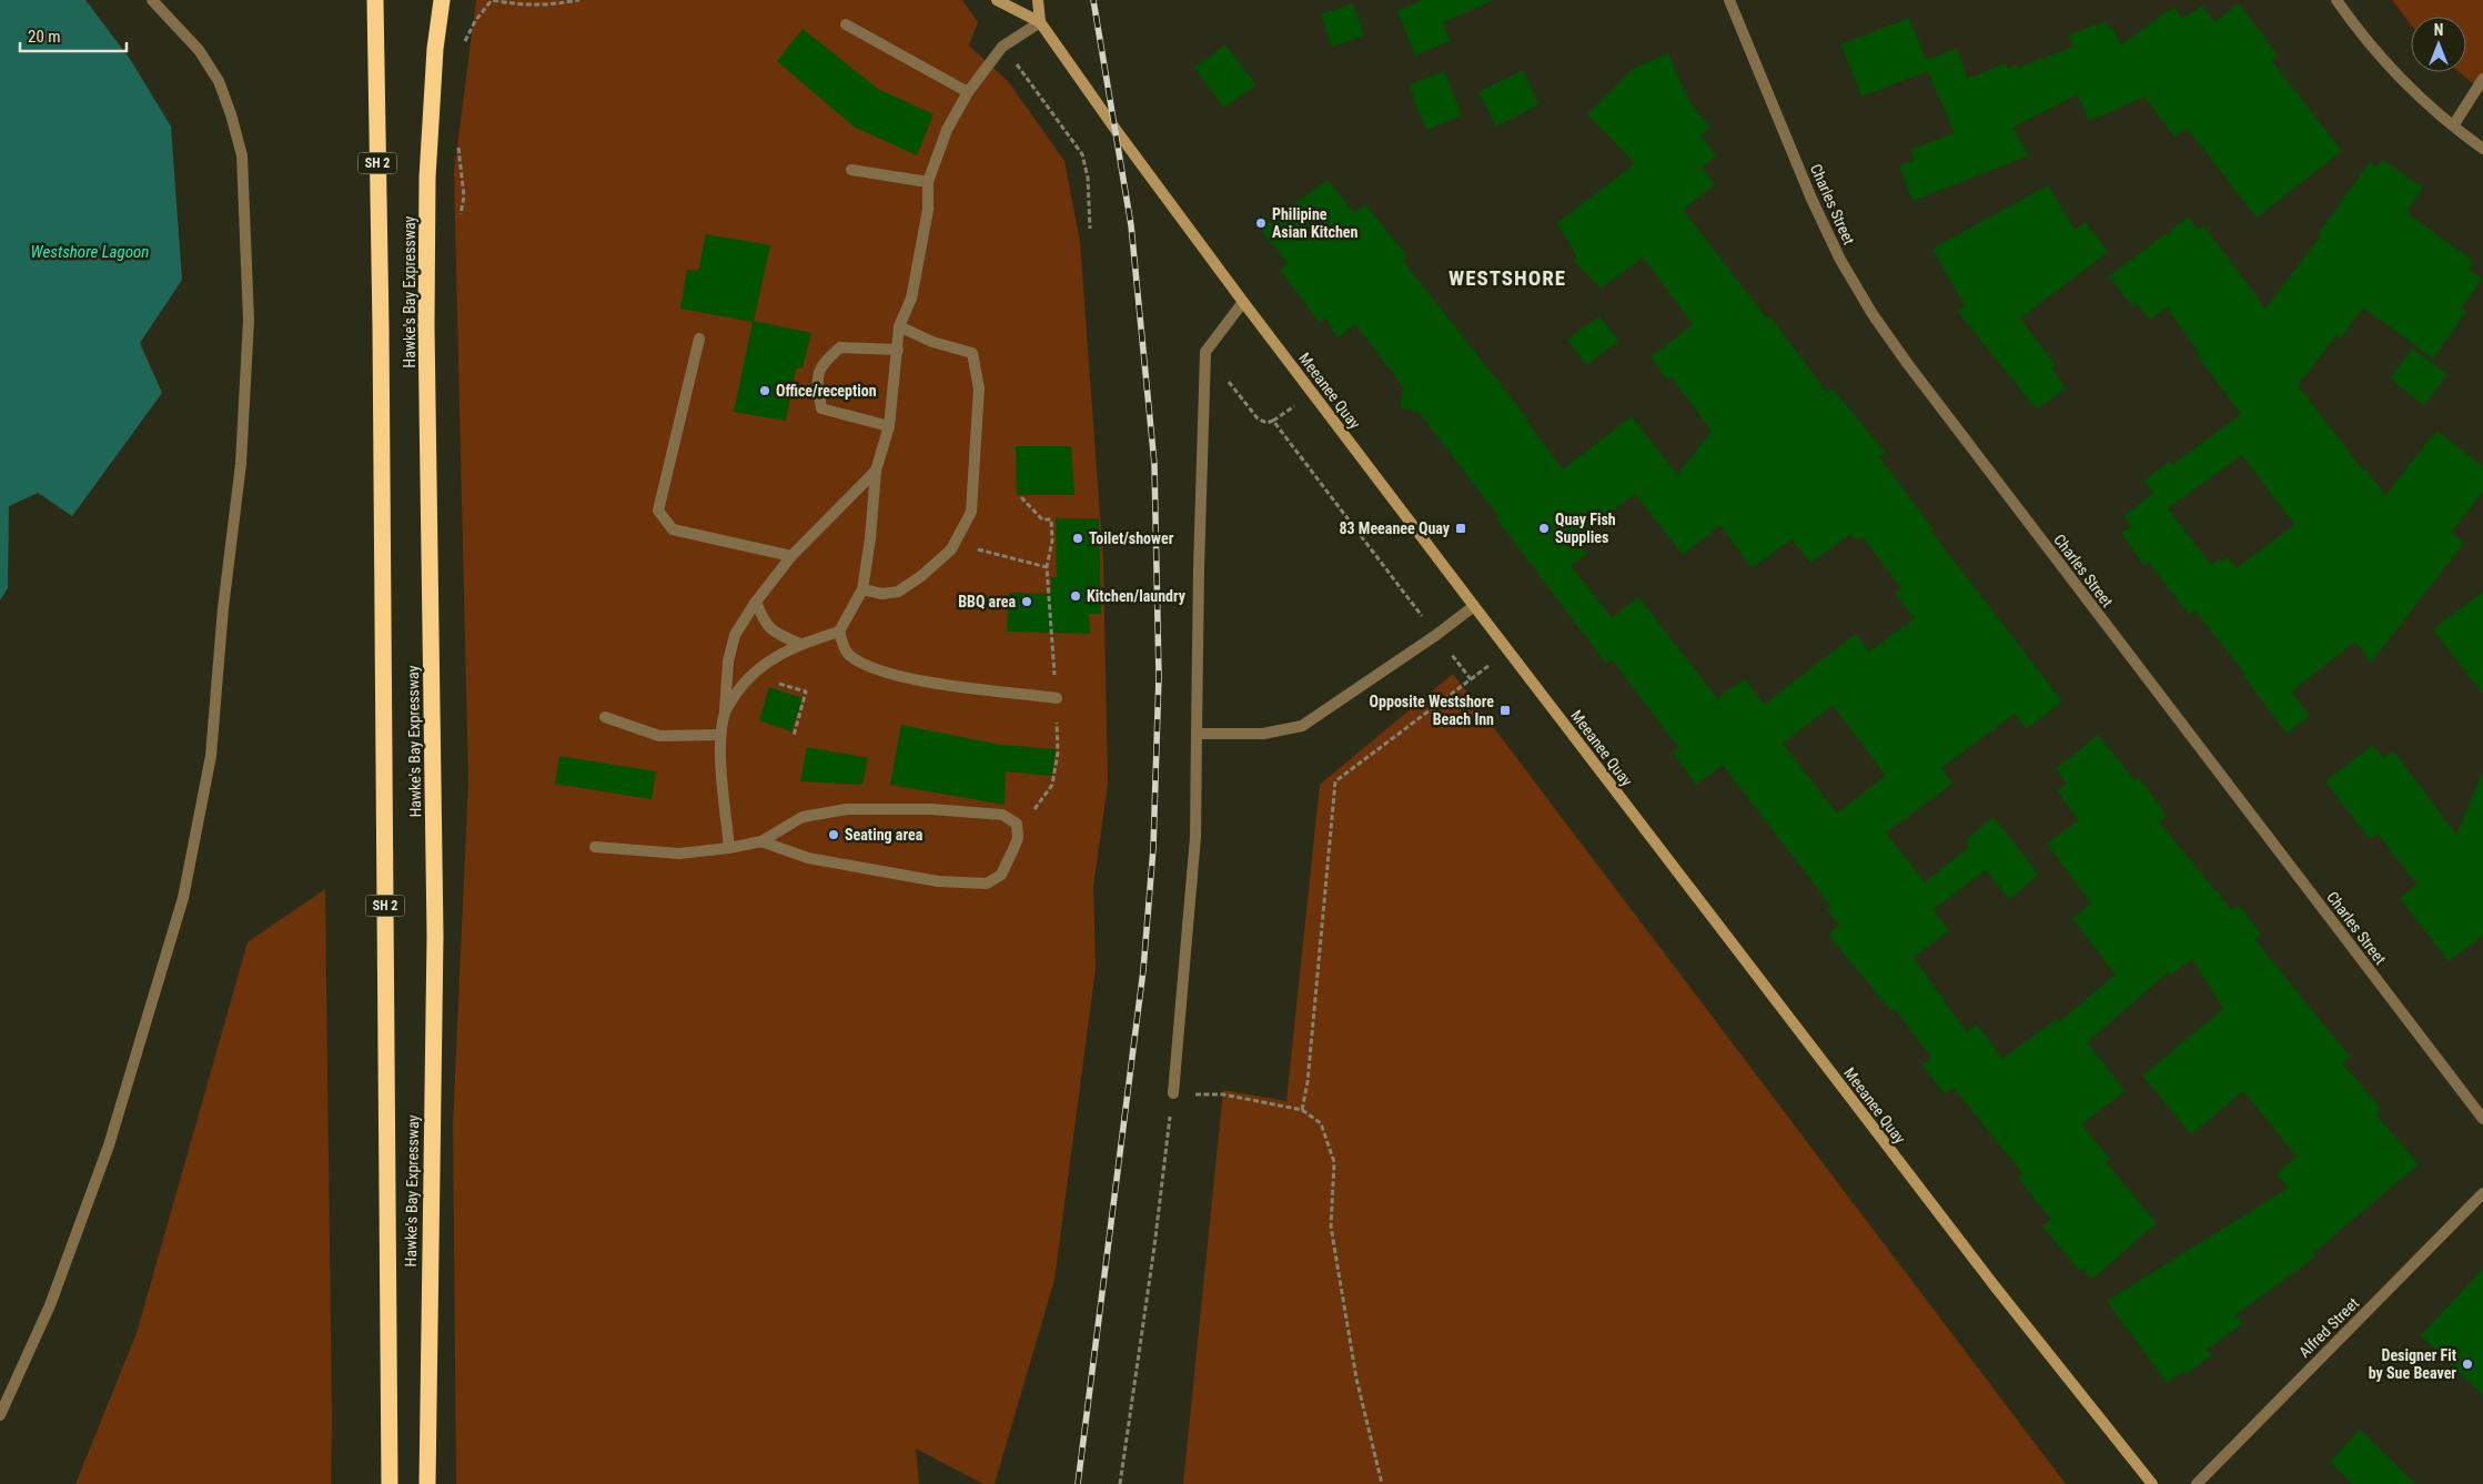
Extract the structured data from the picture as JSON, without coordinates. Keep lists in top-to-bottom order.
{
  "streets": {
    "highway": ["SH 2", "Hawke's Bay Expressway"],
    "main road": ["Meeanee Quay"],
    "street": ["Charles Street", "Alfred Street"]
  },
  "districts": ["WESTSHORE"],
  "water": ["Westshore Lagoon"],
  "places": {
    "other": [
      "Philipine Asian Kitchen",
      "Office/reception",
      "Quay Fish Supplies",
      "Toilet/shower",
      "Kitchen/laundry",
      "BBQ area",
      "Seating area",
      "Designer Fit by Sue Beaver"
    ],
    "transit": ["83 Meeanee Quay", "Opposite Westshore Beach Inn"]
  },
  "scale_bar": "20 m",
  "north": "top"
}
